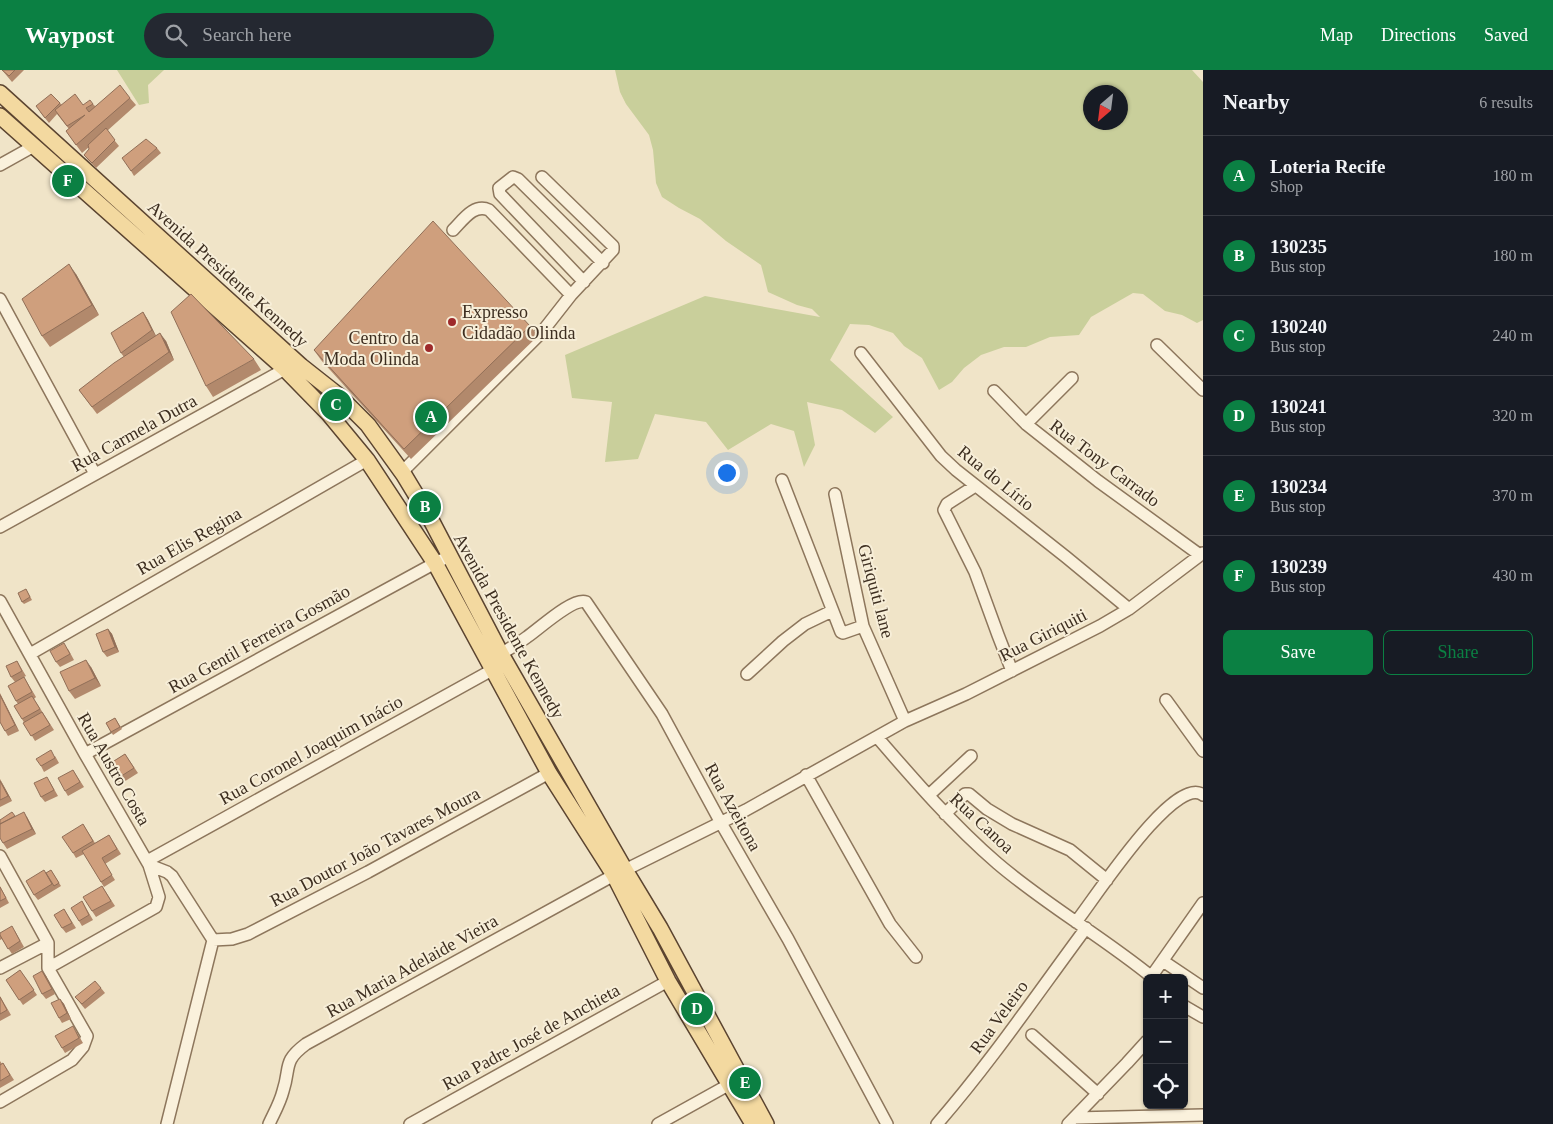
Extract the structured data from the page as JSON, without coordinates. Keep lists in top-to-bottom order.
{
  "streets": {
    "main road": ["Avenida Presidente Kennedy"],
    "street": [
      "Rua Carmela Dutra",
      "Rua Tony Carrado",
      "Rua do Lírio",
      "Rua Elis Regina",
      "Giriquiti lane",
      "Rua Giriquiti",
      "Rua Gentil Ferreira Gosmão",
      "Rua Coronel Joaquim Inácio",
      "Rua Austro Costa",
      "Rua Azeitona",
      "Rua Canoa",
      "Rua Doutor João Tavares Moura",
      "Rua Maria Adelaide Vieira",
      "Rua Veleiro",
      "Rua Padre José de Anchieta"
    ]
  },
  "crossings": [
    ["Avenida Presidente Kennedy", "Rua Carmela Dutra"],
    ["Avenida Presidente Kennedy", "Rua Elis Regina"],
    ["Avenida Presidente Kennedy", "Rua Giriquiti"],
    ["Avenida Presidente Kennedy", "Rua Gentil Ferreira Gosmão"],
    ["Avenida Presidente Kennedy", "Rua Coronel Joaquim Inácio"],
    ["Avenida Presidente Kennedy", "Rua Azeitona"],
    ["Avenida Presidente Kennedy", "Rua Doutor João Tavares Moura"],
    ["Avenida Presidente Kennedy", "Rua Maria Adelaide Vieira"],
    ["Avenida Presidente Kennedy", "Rua Padre José de Anchieta"],
    ["Rua Tony Carrado", "Rua Giriquiti"],
    ["Rua do Lírio", "Rua Giriquiti"],
    ["Rua Elis Regina", "Rua Austro Costa"],
    ["Giriquiti lane", "Rua Giriquiti"],
    ["Rua Giriquiti", "Rua Azeitona"],
    ["Rua Giriquiti", "Rua Canoa"],
    ["Rua Giriquiti", "Rua Maria Adelaide Vieira"],
    ["Rua Gentil Ferreira Gosmão", "Rua Austro Costa"],
    ["Rua Coronel Joaquim Inácio", "Rua Austro Costa"],
    ["Rua Canoa", "Rua Veleiro"]
  ],
  "places": ["Expresso Cidadão Olinda", "Centro da Moda Olinda"],
  "north": "bottom left",
  "page": {
    "header": "Waypost",
    "search": "Search here",
    "nav": ["Map", "Directions", "Saved"],
    "heading": ["Nearby", "6 results"],
    "list": [
      {
        "mark": "A",
        "name": "Loteria Recife",
        "note": "Shop",
        "value": "180 m"
      },
      {
        "mark": "B",
        "name": "130235",
        "note": "Bus stop",
        "value": "180 m"
      },
      {
        "mark": "C",
        "name": "130240",
        "note": "Bus stop",
        "value": "240 m"
      },
      {
        "mark": "D",
        "name": "130241",
        "note": "Bus stop",
        "value": "320 m"
      },
      {
        "mark": "E",
        "name": "130234",
        "note": "Bus stop",
        "value": "370 m"
      },
      {
        "mark": "F",
        "name": "130239",
        "note": "Bus stop",
        "value": "430 m"
      }
    ],
    "pins": [
      "F",
      "C",
      "A",
      "B",
      "D",
      "E"
    ],
    "buttons": ["Save", "Share"],
    "map_buttons": ["+", "−"]
  }
}
